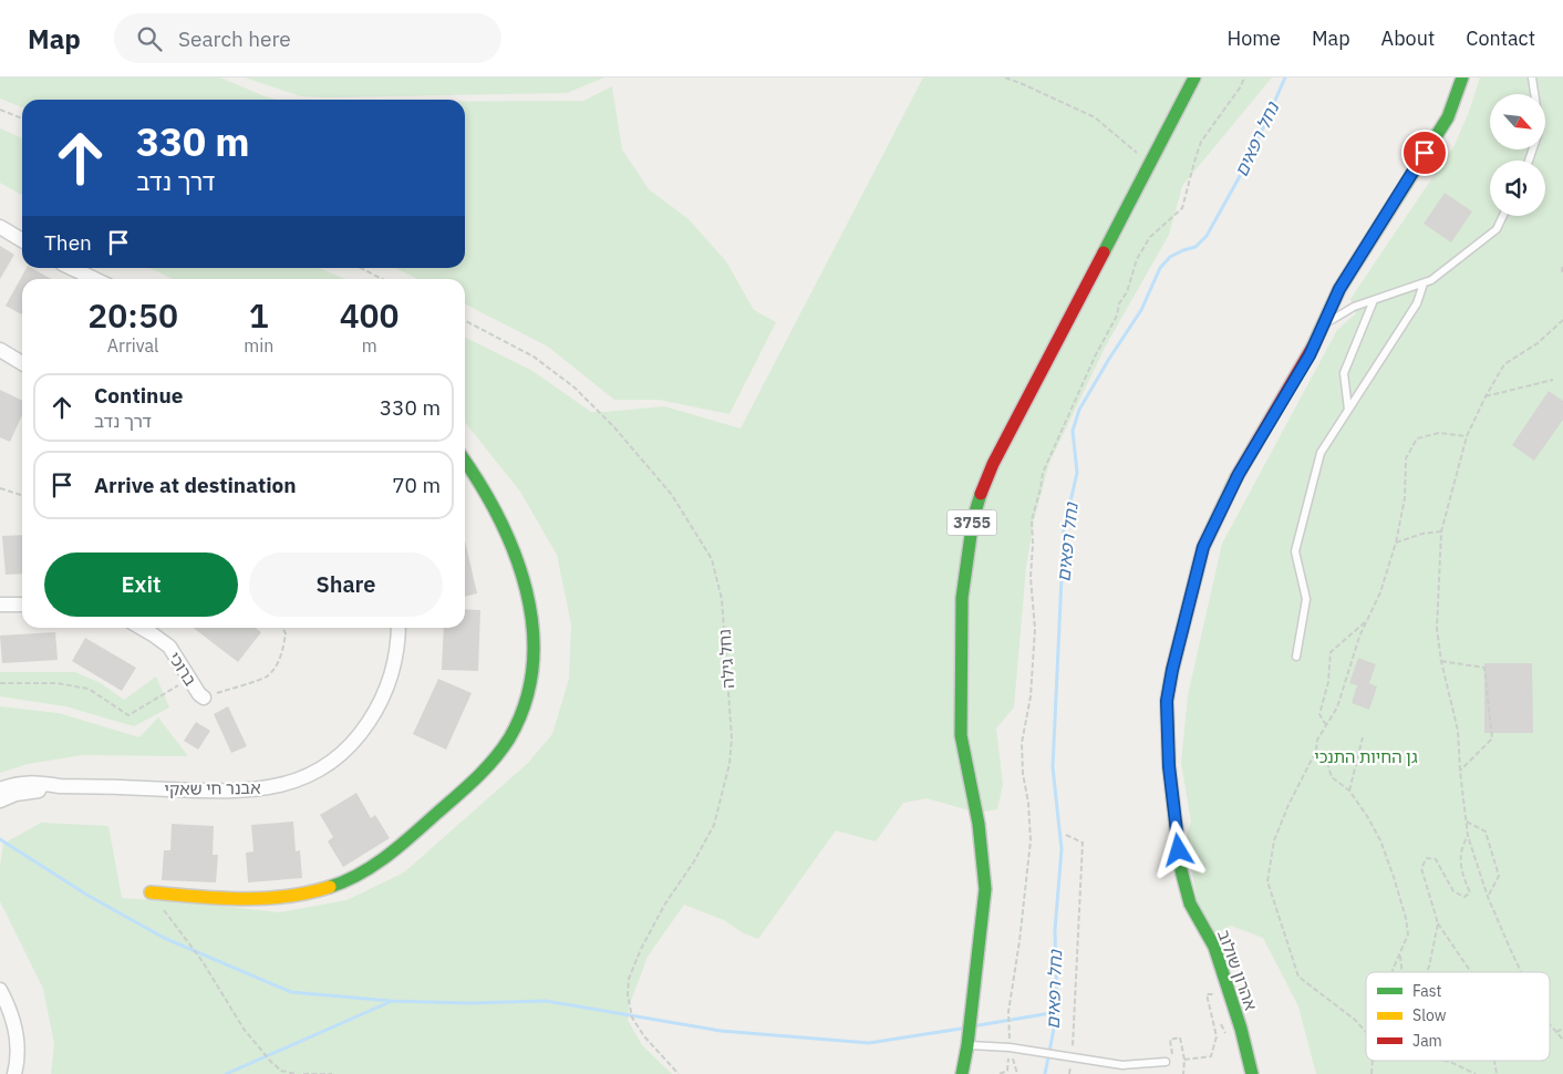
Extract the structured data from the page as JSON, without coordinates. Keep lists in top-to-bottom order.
{
  "streets": {
    "street": [
      "3755",
      "ברוכי",
      "אבנר חי שאקי",
      "אהרון שולוב"
    ],
    "path": ["נחל גילה"]
  },
  "water": ["נחל רפאים"],
  "parks": ["גן החיות התנכי"],
  "legend": ["Fast", "Slow", "Jam"],
  "north": "bottom right",
  "page": {
    "header": "Map",
    "search": "Search here",
    "nav": [
      "Home",
      "Map",
      "About",
      "Contact"
    ],
    "turn": ["330 m", "דרך נדב"],
    "then": "Then",
    "eta": [
      "20:50",
      "Arrival",
      "1",
      "min",
      "400",
      "m"
    ],
    "list": [
      {
        "name": "Continue",
        "note": "דרך נדב",
        "value": "330 m"
      },
      {
        "name": "Arrive at destination",
        "value": "70 m"
      }
    ],
    "buttons": ["Exit", "Share"]
  }
}
